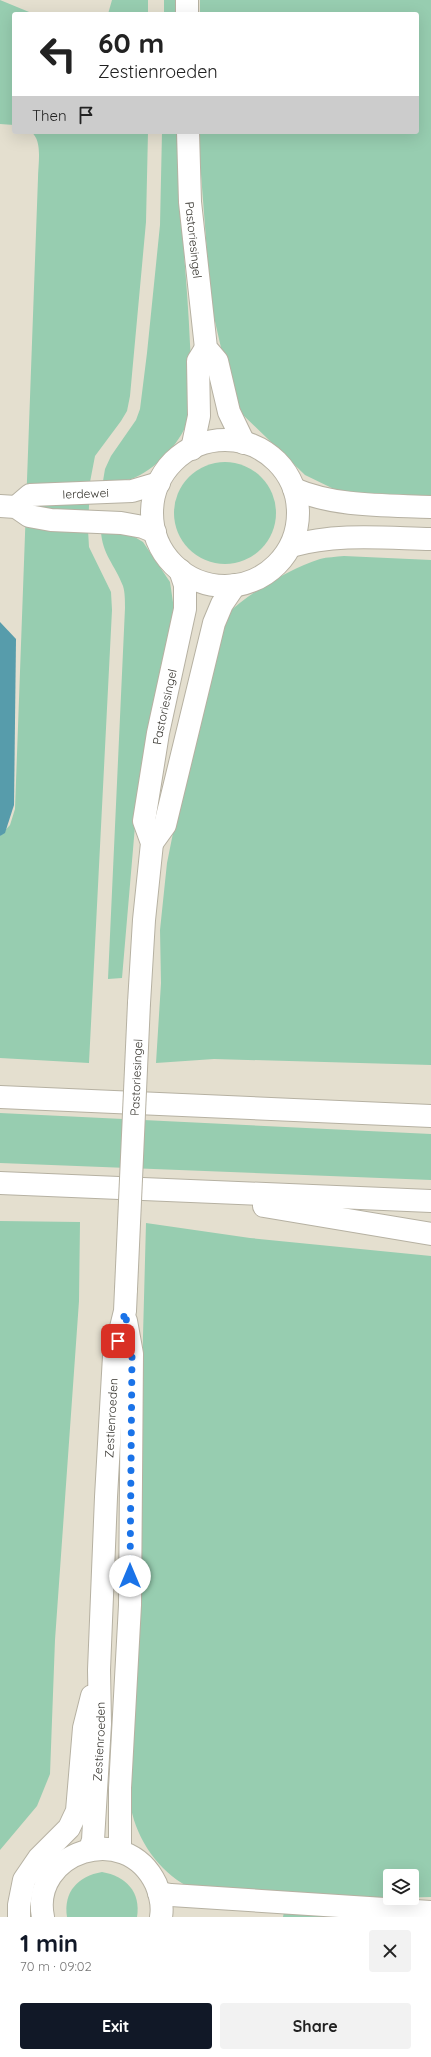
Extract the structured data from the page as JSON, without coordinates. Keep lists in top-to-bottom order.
{
  "streets": {
    "main road": ["Pastoriesingel", "Ierdewei", "Zestienroeden"]
  },
  "crossings": [
    ["Pastoriesingel", "Zestienroeden"]
  ],
  "page": {
    "turn": ["60 m", "Zestienroeden"],
    "then": "Then",
    "heading": ["1 min", "70 m · 09:02"],
    "buttons": ["Exit", "Share"]
  }
}
